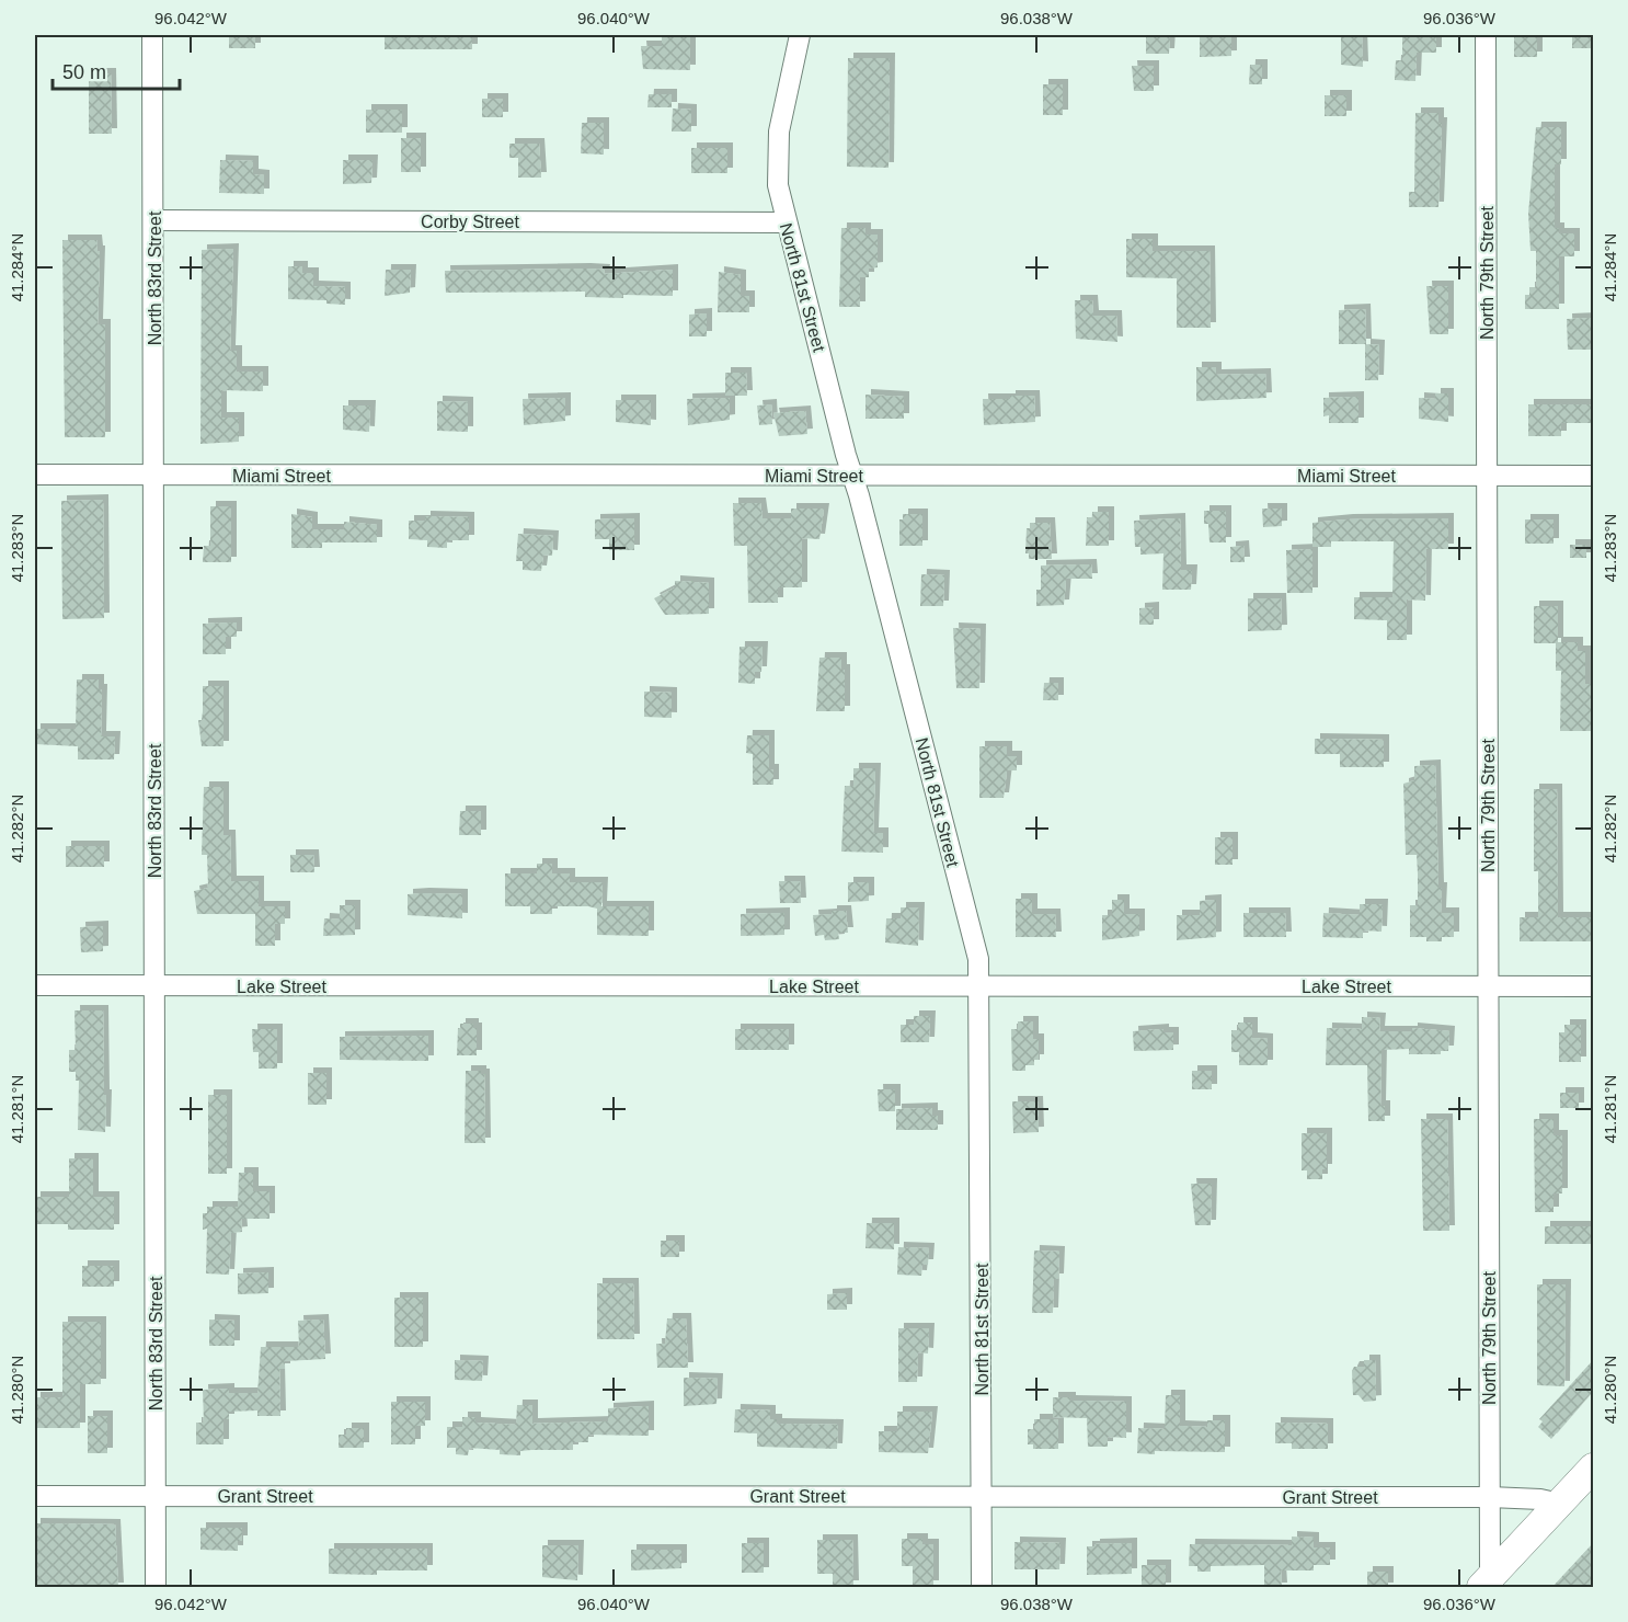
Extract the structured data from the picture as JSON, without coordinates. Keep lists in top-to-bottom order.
{
  "streets": {
    "street": [
      "Corby Street",
      "North 79th Street",
      "North 83rd Street",
      "North 81st Street",
      "Miami Street",
      "Lake Street",
      "Grant Street"
    ]
  },
  "crossings": [
    ["Corby Street", "North 83rd Street"],
    ["Corby Street", "North 81st Street"],
    ["North 79th Street", "Miami Street"],
    ["North 79th Street", "Lake Street"],
    ["North 79th Street", "Grant Street"],
    ["North 83rd Street", "Miami Street"],
    ["North 83rd Street", "Lake Street"],
    ["North 83rd Street", "Grant Street"],
    ["North 81st Street", "Miami Street"],
    ["North 81st Street", "Lake Street"],
    ["North 81st Street", "Grant Street"]
  ],
  "scale_bar": "50 m",
  "coordinates": [
    "96.042°W",
    "96.040°W",
    "96.038°W",
    "96.036°W",
    "41.284°N",
    "41.283°N",
    "41.282°N",
    "41.281°N",
    "41.280°N"
  ]
}
